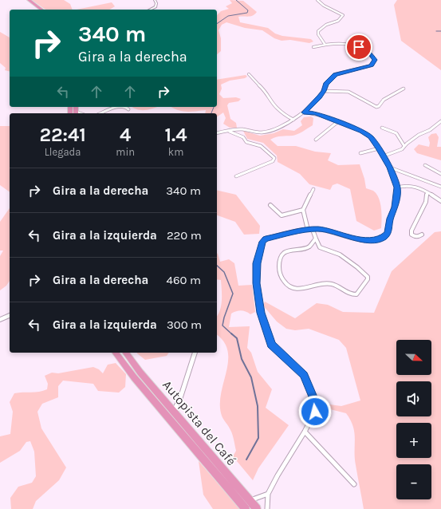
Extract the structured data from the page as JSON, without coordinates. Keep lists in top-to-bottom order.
{
  "streets": {
    "highway": ["Autopista del Café"]
  },
  "north": "right",
  "page": {
    "turn": ["340 m", "Gira a la derecha"],
    "eta": [
      "22:41",
      "Llegada",
      "4",
      "min",
      "1.4",
      "km"
    ],
    "list": [
      {
        "name": "Gira a la derecha",
        "value": "340 m"
      },
      {
        "name": "Gira a la izquierda",
        "value": "220 m"
      },
      {
        "name": "Gira a la derecha",
        "value": "460 m"
      },
      {
        "name": "Gira a la izquierda",
        "value": "300 m"
      }
    ],
    "map_buttons": ["+", "−"]
  }
}
